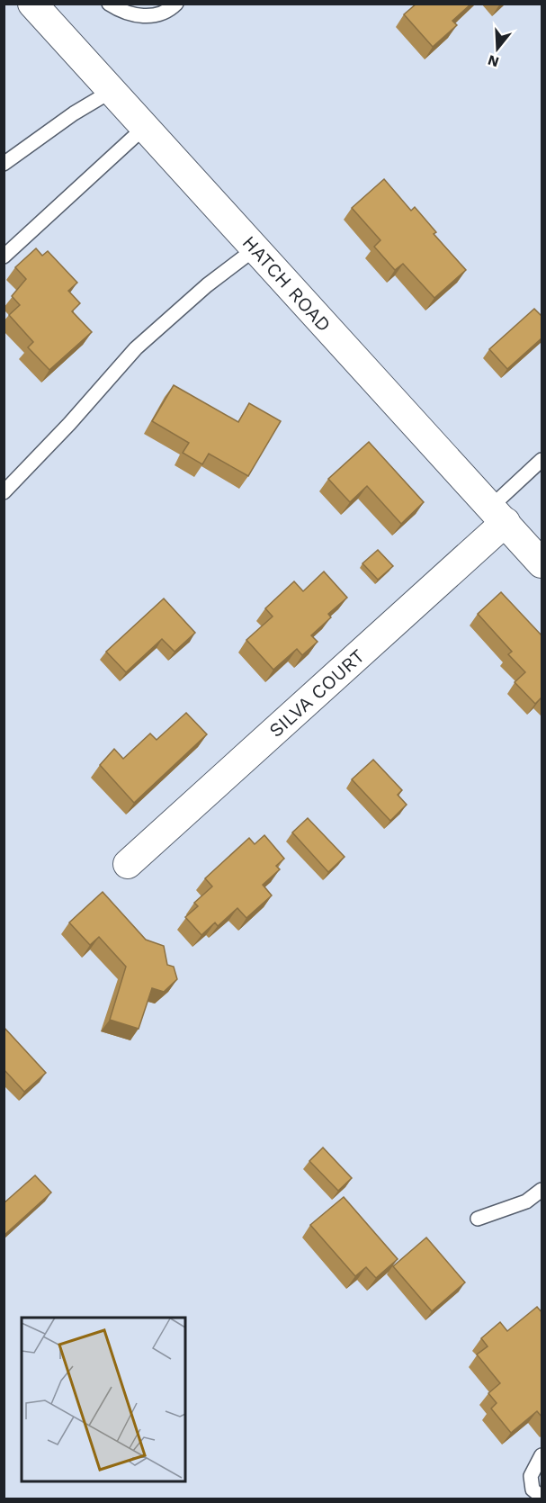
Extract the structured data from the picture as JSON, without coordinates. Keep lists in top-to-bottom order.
{
  "streets": {
    "street": ["HATCH ROAD", "SILVA COURT"]
  },
  "crossings": [
    ["HATCH ROAD", "SILVA COURT"]
  ],
  "north": "bottom"
}
